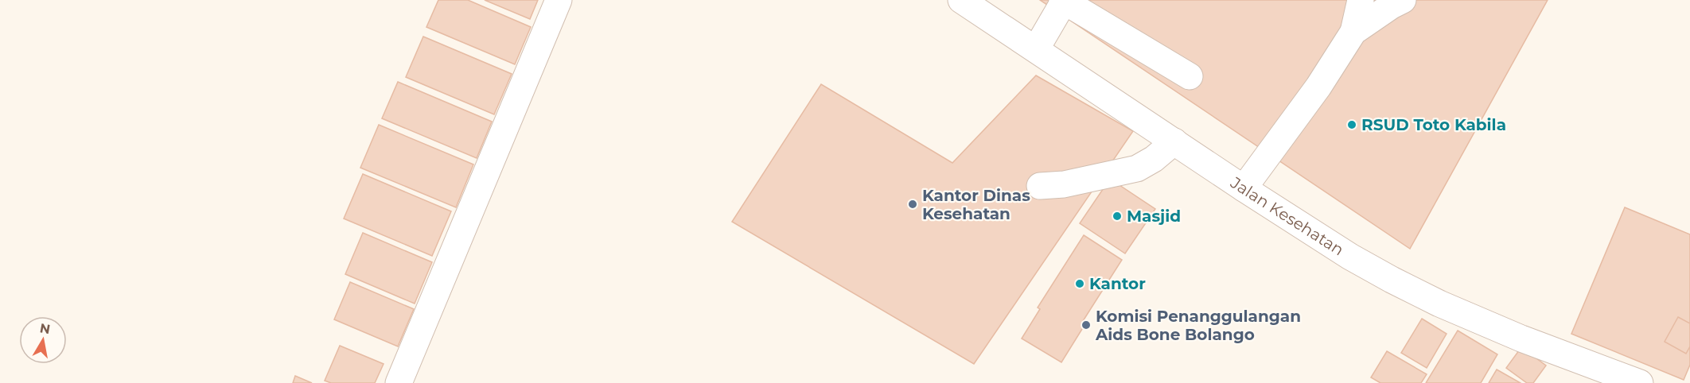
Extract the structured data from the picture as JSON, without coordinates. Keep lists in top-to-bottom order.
{
  "streets": {
    "street": ["Jalan Kesehatan"]
  },
  "places": [
    "RSUD Toto Kabila",
    "Kantor Dinas Kesehatan",
    "Masjid",
    "Kantor",
    "Komisi Penanggulangan Aids Bone Bolango"
  ],
  "north": "top"
}
